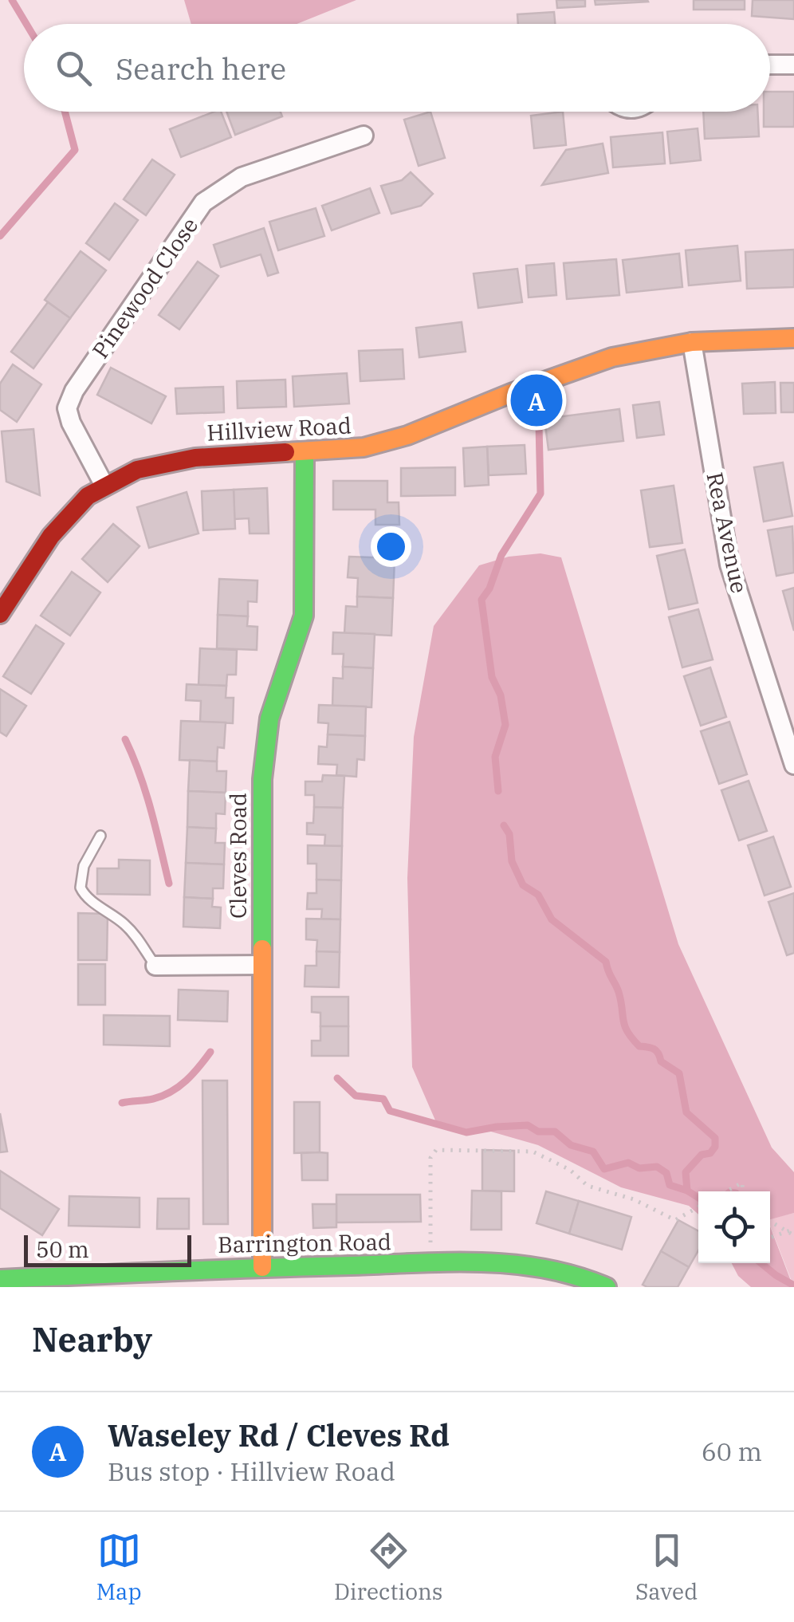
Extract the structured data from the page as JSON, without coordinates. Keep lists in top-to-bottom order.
{
  "streets": {
    "street": [
      "Pinewood Close",
      "Hillview Road",
      "Rea Avenue",
      "Cleves Road",
      "Barrington Road"
    ]
  },
  "crossings": [
    ["Pinewood Close", "Hillview Road"],
    ["Hillview Road", "Rea Avenue"],
    ["Hillview Road", "Cleves Road"],
    ["Cleves Road", "Barrington Road"]
  ],
  "scale_bar": "50 m",
  "page": {
    "search": "Search here",
    "pins": "A",
    "scale": "50 m",
    "heading": "Nearby",
    "list": [
      {
        "mark": "A",
        "name": "Waseley Rd / Cleves Rd",
        "note": "Bus stop · Hillview Road",
        "value": "60 m"
      }
    ],
    "nav": ["Map", "Directions", "Saved"]
  }
}
